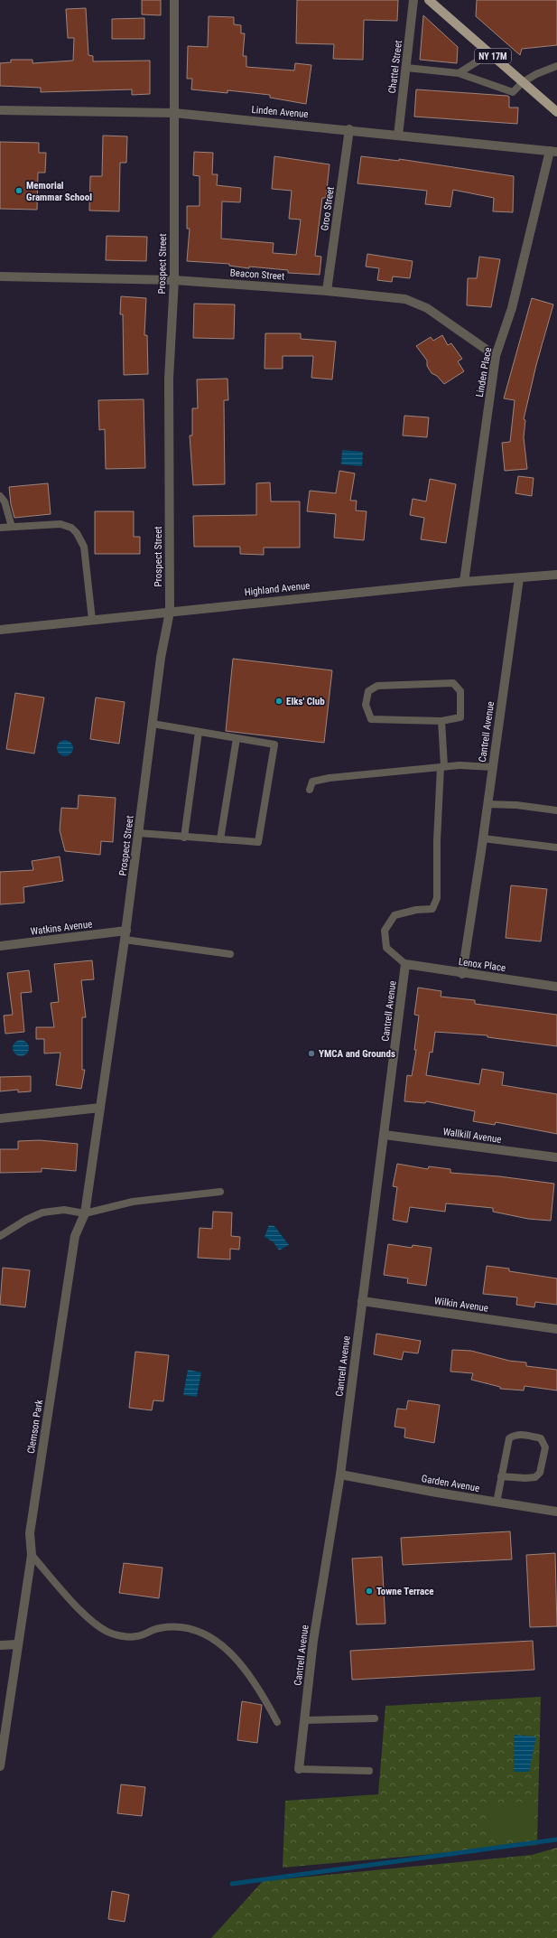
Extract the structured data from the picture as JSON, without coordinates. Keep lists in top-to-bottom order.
{
  "streets": {
    "main road": ["NY 17M"],
    "street": [
      "Chattel Street",
      "Linden Avenue",
      "Groo Street",
      "Prospect Street",
      "Beacon Street",
      "Linden Place",
      "Highland Avenue",
      "Cantrell Avenue",
      "Watkins Avenue",
      "Lenox Place",
      "Wallkill Avenue",
      "Wilkin Avenue",
      "Clemson Park",
      "Garden Avenue"
    ]
  },
  "crossings": [
    ["Chattel Street", "Linden Avenue"],
    ["Linden Avenue", "Groo Street"],
    ["Linden Avenue", "Prospect Street"],
    ["Linden Avenue", "Linden Place"],
    ["Groo Street", "Beacon Street"],
    ["Prospect Street", "Beacon Street"],
    ["Prospect Street", "Highland Avenue"],
    ["Prospect Street", "Watkins Avenue"],
    ["Prospect Street", "Clemson Park"],
    ["Beacon Street", "Linden Place"],
    ["Linden Place", "Highland Avenue"],
    ["Highland Avenue", "Cantrell Avenue"],
    ["Cantrell Avenue", "Lenox Place"],
    ["Cantrell Avenue", "Wallkill Avenue"],
    ["Cantrell Avenue", "Wilkin Avenue"],
    ["Cantrell Avenue", "Garden Avenue"]
  ],
  "places": [
    "Memorial Grammar School",
    "Elks' Club",
    "YMCA and Grounds",
    "Towne Terrace"
  ]
}
